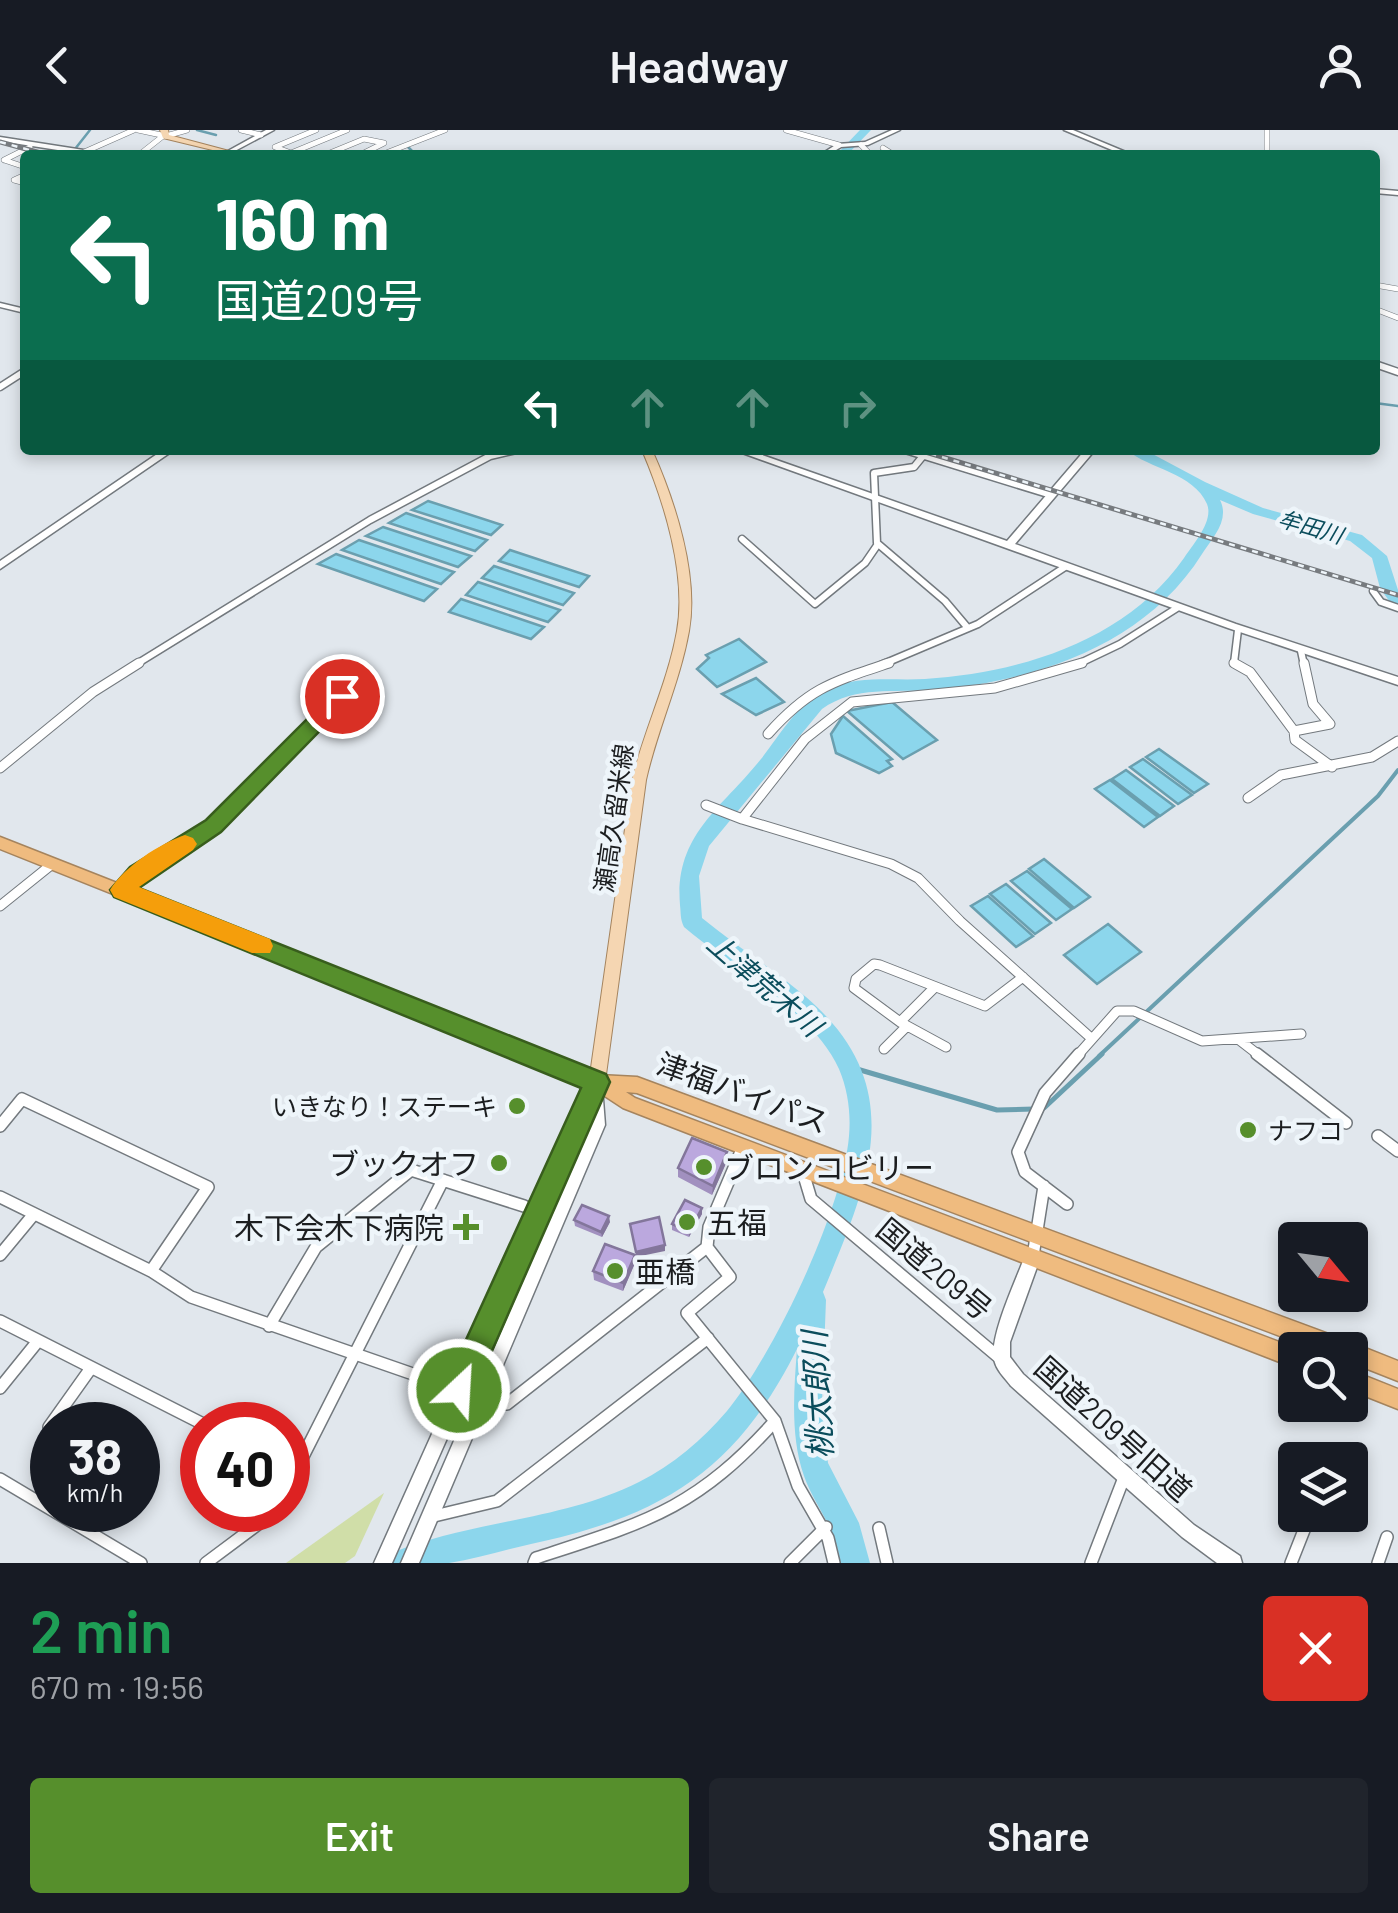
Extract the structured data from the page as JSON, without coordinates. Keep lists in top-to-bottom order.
{
  "streets": {
    "highway": ["津福バイパス"],
    "main road": ["瀬高久留米線"],
    "street": ["国道209号", "国道209号旧道"]
  },
  "crossings": [
    ["瀬高久留米線", "津福バイパス"],
    ["津福バイパス", "国道209号"],
    ["津福バイパス", "国道209号旧道"],
    ["国道209号", "国道209号旧道"]
  ],
  "water": ["牟田川", "上津荒木川", "桃太郎川"],
  "places": {
    "other": [
      "いきなり！ステーキ",
      "ナフコ",
      "ブックオフ",
      "ブロンコビリー",
      "五福",
      "亜橋"
    ],
    "health": ["木下会木下病院"]
  },
  "north": "bottom right",
  "page": {
    "header": "Headway",
    "turn": ["160 m", "国道209号"],
    "speed": "38 km/h",
    "limit": "40",
    "heading": ["2 min", "670 m · 19:56"],
    "buttons": ["Exit", "Share"]
  }
}
